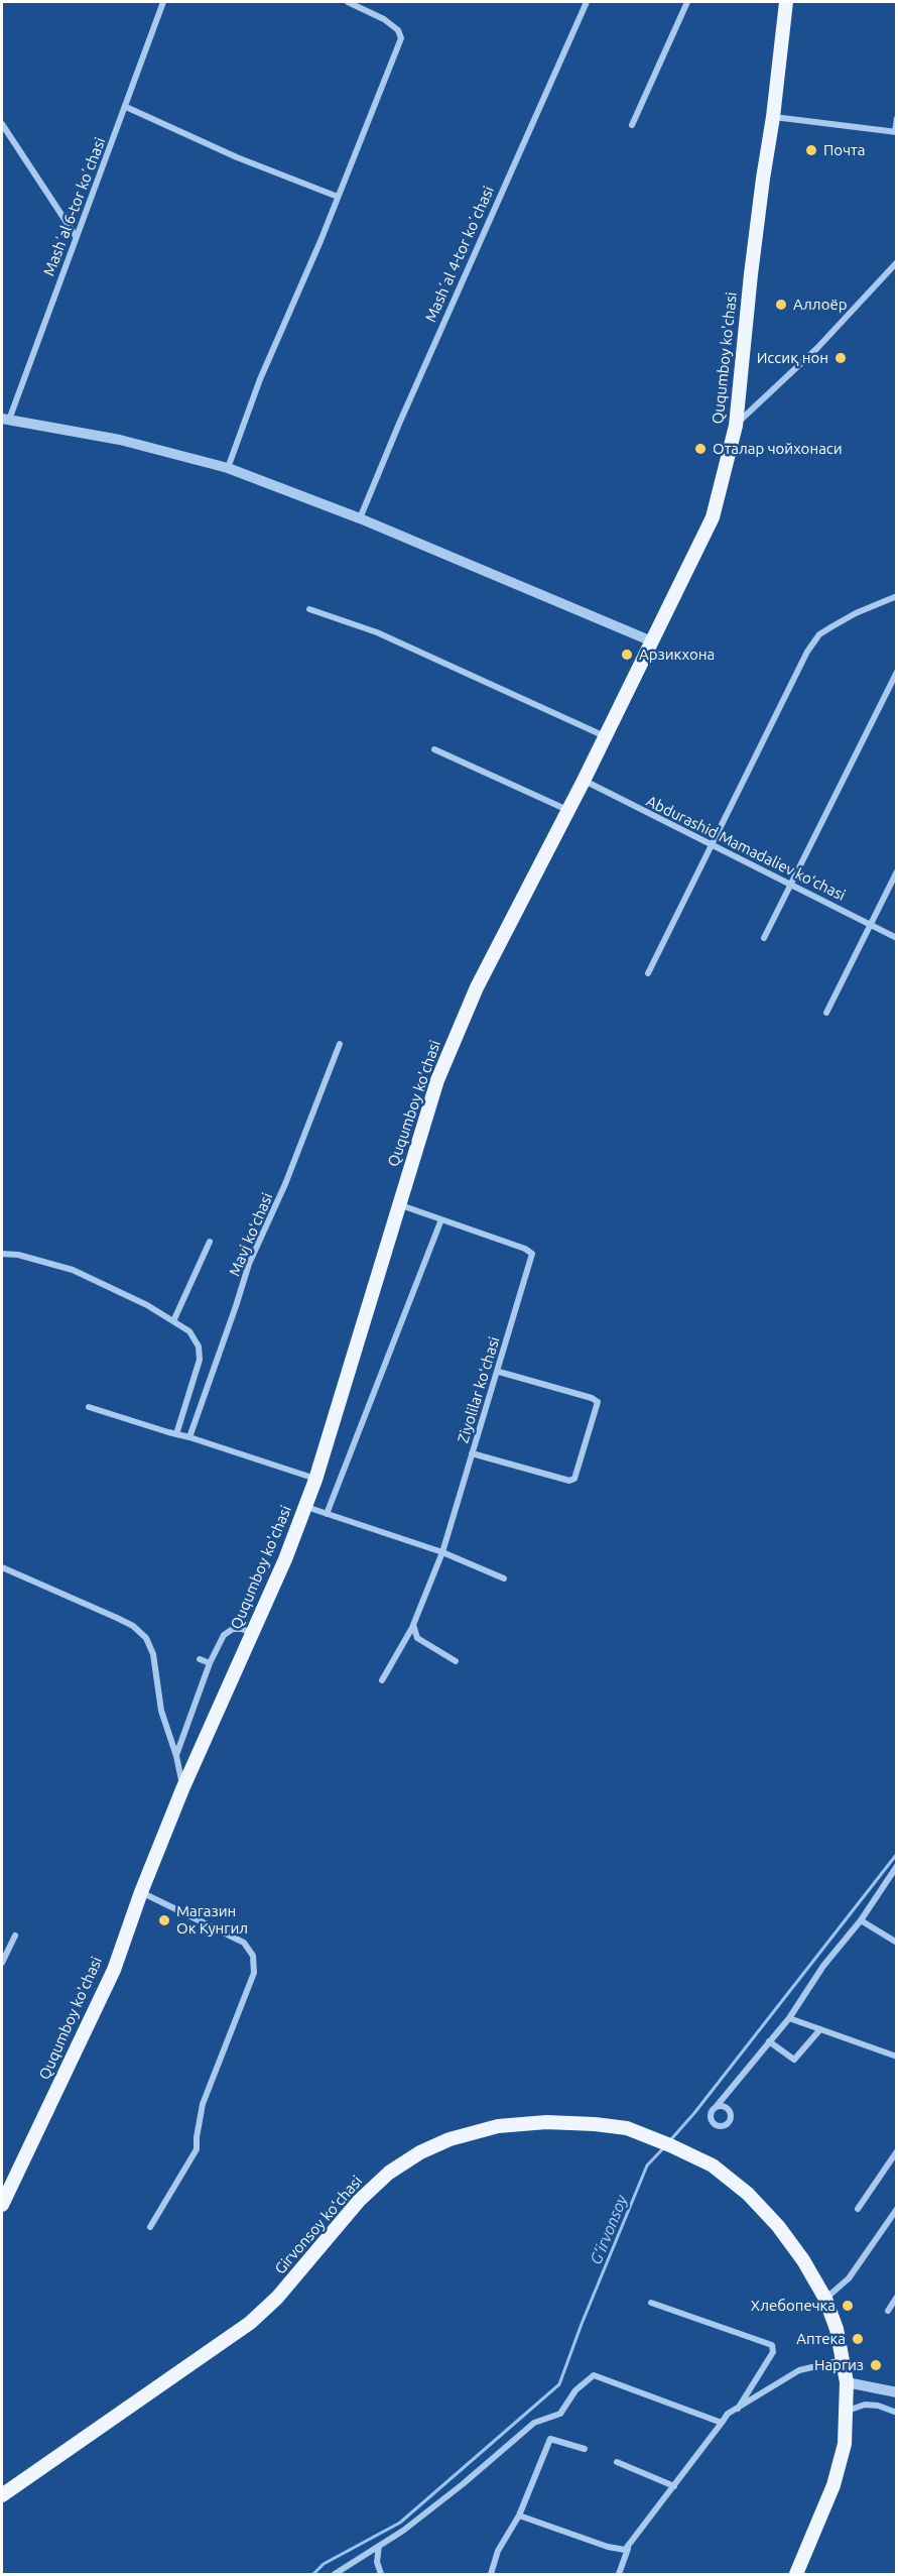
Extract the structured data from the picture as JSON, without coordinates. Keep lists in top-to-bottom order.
{
  "streets": {
    "main road": ["Ququmboy ko'chasi", "Girvonsoy koʻchasi"],
    "street": [
      "Mashʼal 6-tor koʼchasi",
      "Mashʼal 4-tor koʼchasi",
      "Abdurashid Mamadaliev koʻchasi",
      "Mavj koʻchasi",
      "Ziyolilar koʻchasi"
    ]
  },
  "crossings": [
    ["Ququmboy ko'chasi", "Abdurashid Mamadaliev koʻchasi"]
  ],
  "water": ["G‘irvonsoy"],
  "places": [
    "Почта",
    "Аллоёр",
    "Иссиқ нон",
    "Оталар чойхонаси",
    "Арзикхона",
    "Магазин Ок Кунгил",
    "Хлебопечка",
    "Аптека",
    "Наргиз"
  ]
}
